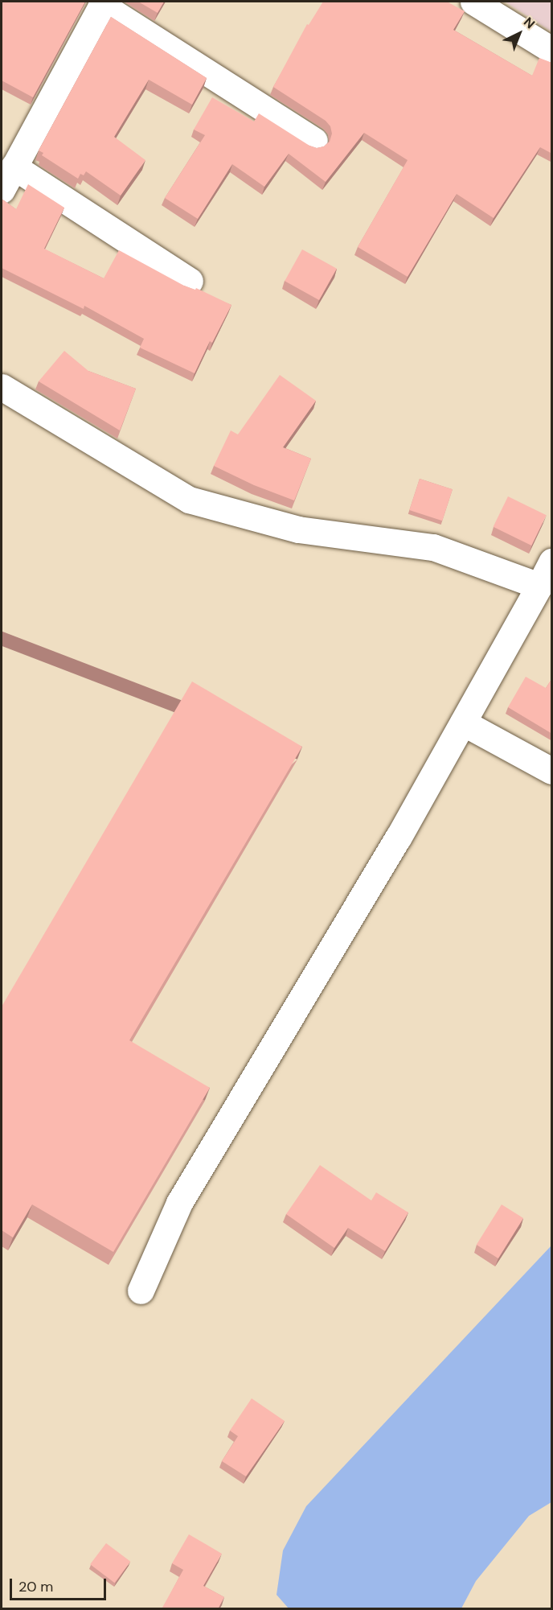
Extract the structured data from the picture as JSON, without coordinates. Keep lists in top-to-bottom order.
{
  "scale_bar": "20 m",
  "north": "top right"
}
